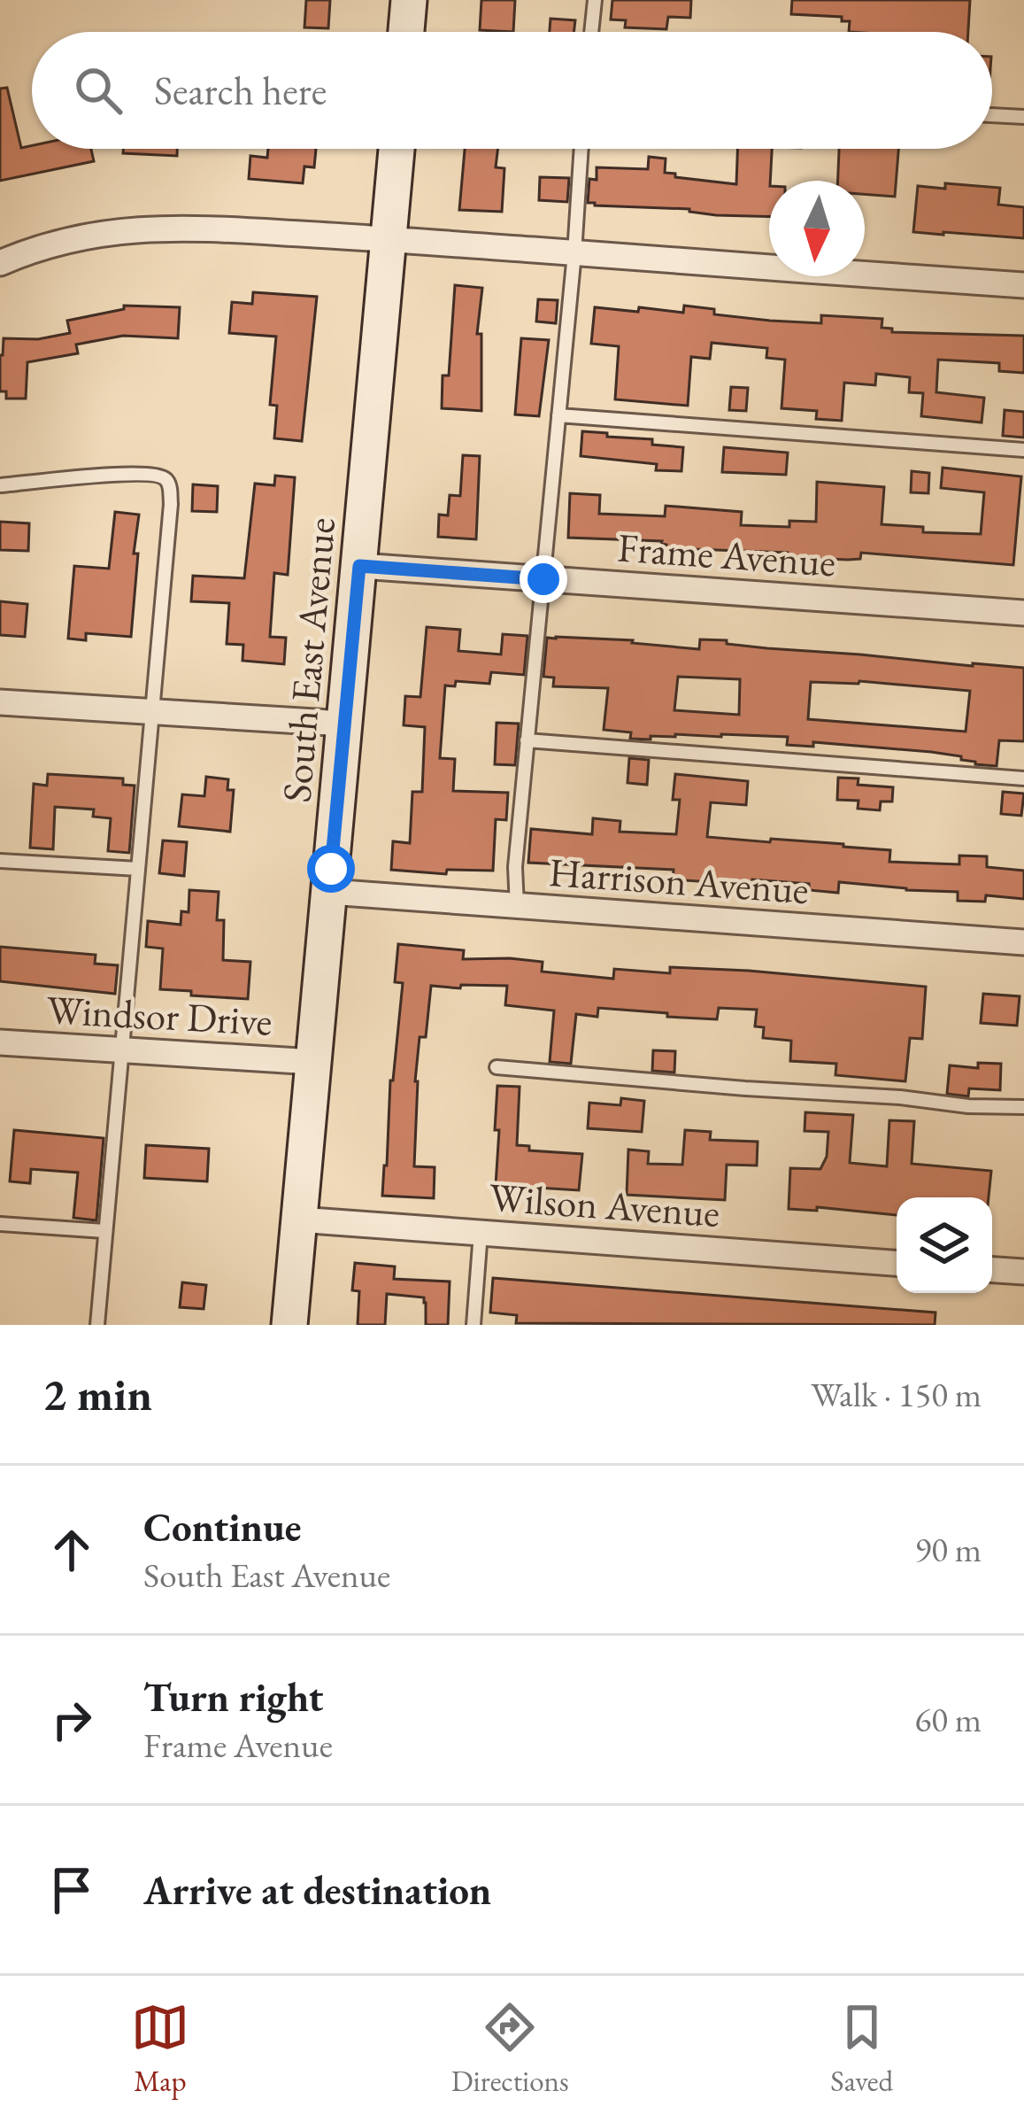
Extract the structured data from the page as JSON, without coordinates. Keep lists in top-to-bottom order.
{
  "streets": {
    "main road": ["South East Avenue"],
    "street": [
      "Frame Avenue",
      "Harrison Avenue",
      "Windsor Drive",
      "Wilson Avenue"
    ]
  },
  "crossings": [
    ["Frame Avenue", "South East Avenue"],
    ["South East Avenue", "Harrison Avenue"],
    ["South East Avenue", "Windsor Drive"],
    ["South East Avenue", "Wilson Avenue"]
  ],
  "north": "bottom",
  "page": {
    "search": "Search here",
    "heading": ["2 min", "Walk · 150 m"],
    "list": [
      ["Continue", "South East Avenue", "90 m"],
      ["Turn right", "Frame Avenue", "60 m"],
      "Arrive at destination"
    ],
    "nav": ["Map", "Directions", "Saved"]
  }
}
